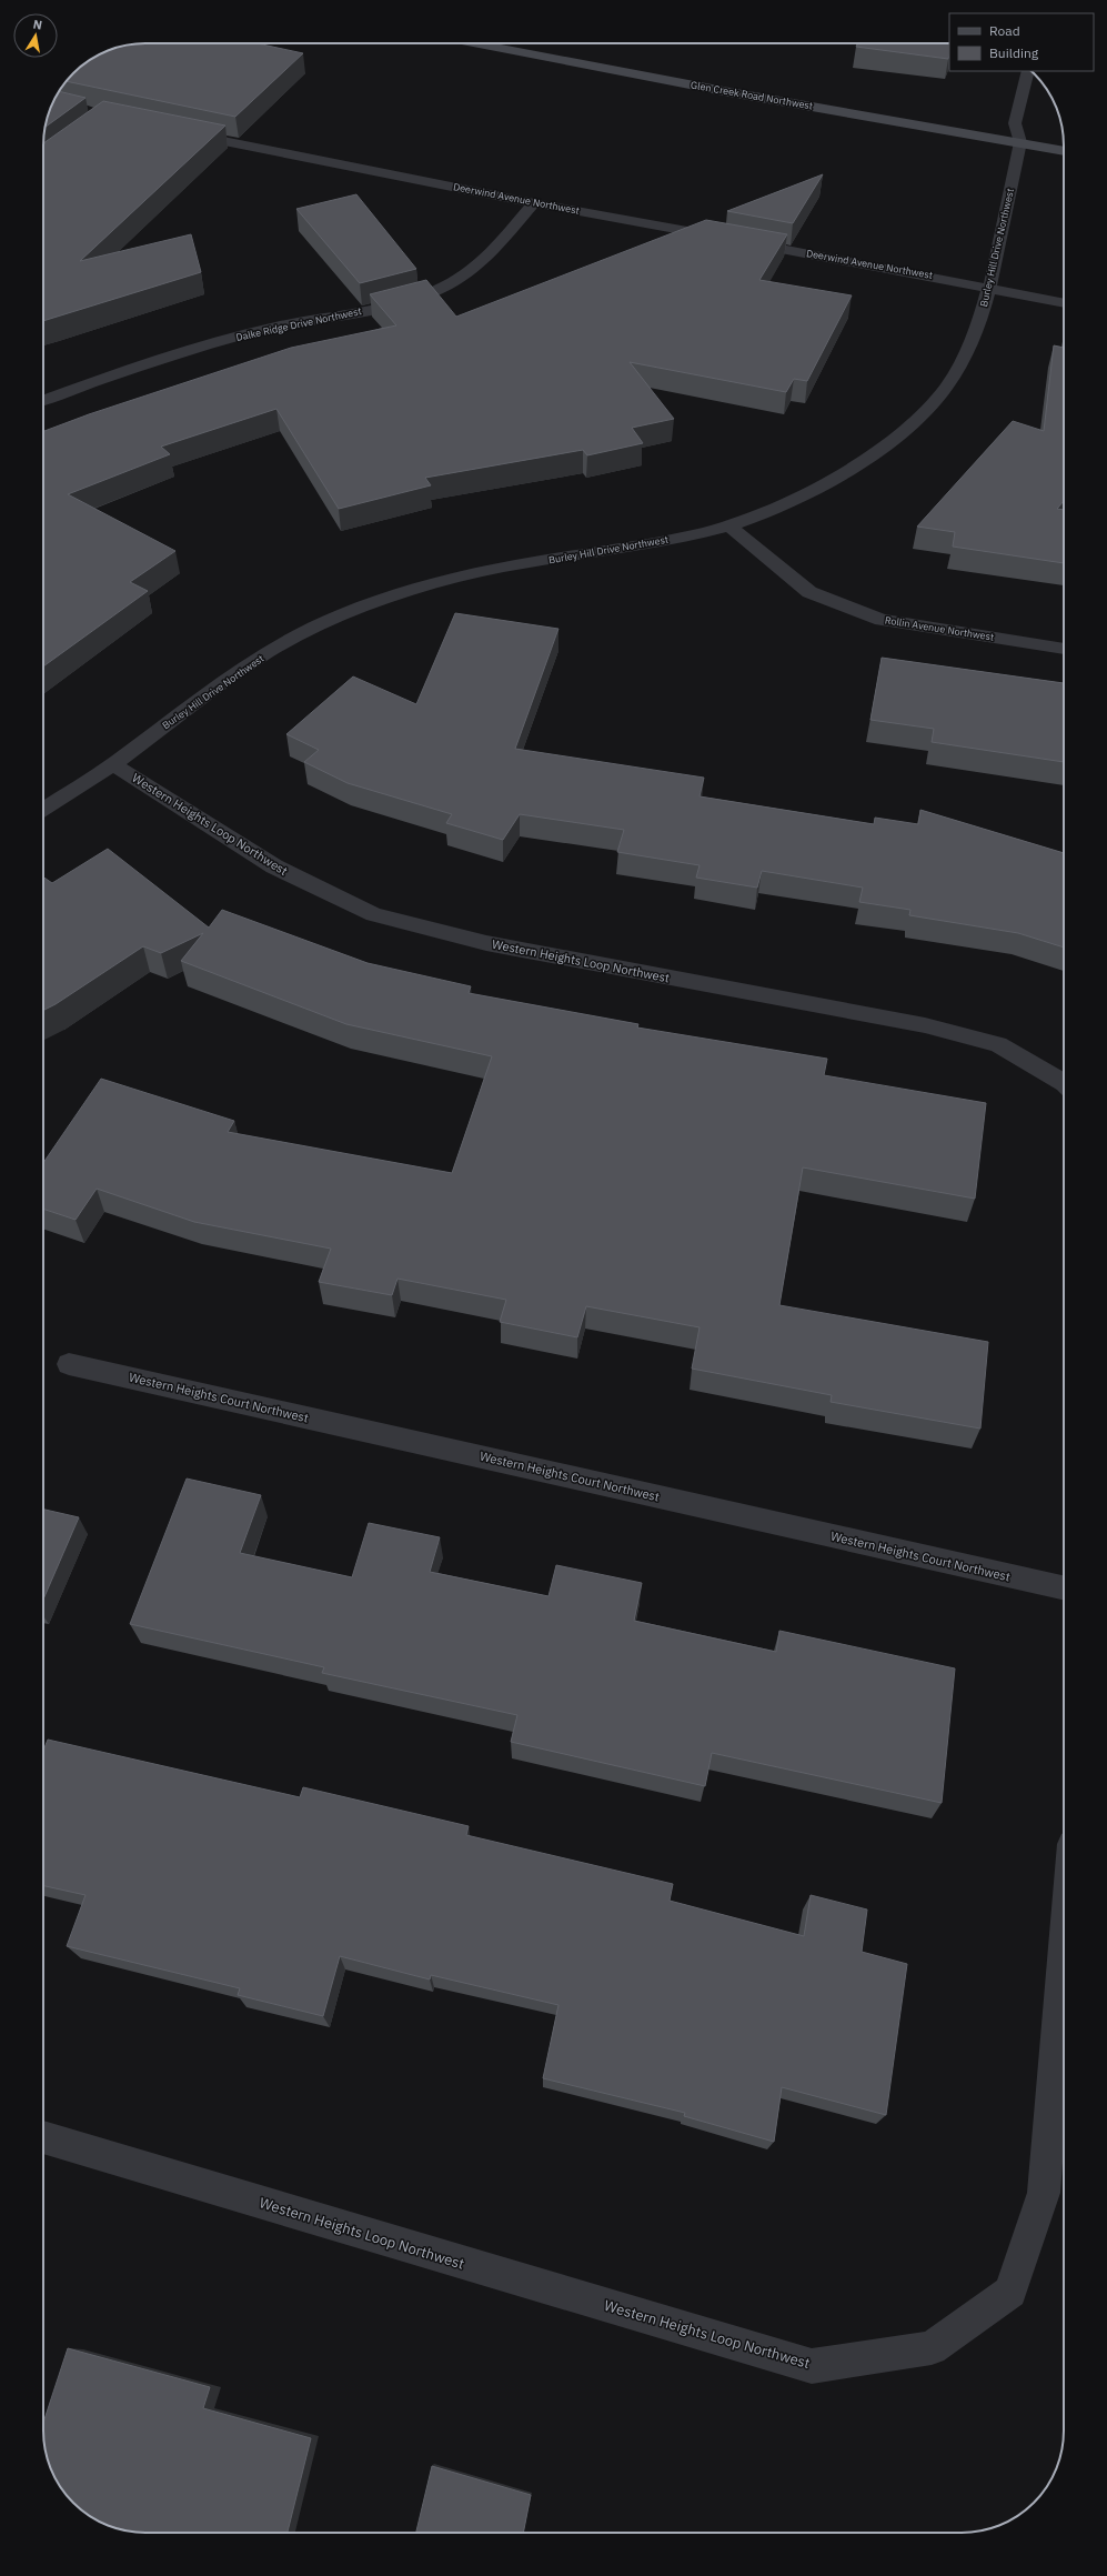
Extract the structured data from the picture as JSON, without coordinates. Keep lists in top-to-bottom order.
{
  "streets": {
    "main road": ["Glen Creek Road Northwest"],
    "street": [
      "Deerwind Avenue Northwest",
      "Burley Hill Drive Northwest",
      "Dalke Ridge Drive Northwest",
      "Rollin Avenue Northwest",
      "Western Heights Loop Northwest",
      "Western Heights Court Northwest"
    ]
  },
  "crossings": [
    ["Glen Creek Road Northwest", "Burley Hill Drive Northwest"],
    ["Deerwind Avenue Northwest", "Burley Hill Drive Northwest"],
    ["Deerwind Avenue Northwest", "Dalke Ridge Drive Northwest"],
    ["Burley Hill Drive Northwest", "Rollin Avenue Northwest"],
    ["Burley Hill Drive Northwest", "Western Heights Loop Northwest"]
  ],
  "legend": ["Road", "Building"],
  "north": "top"
}
